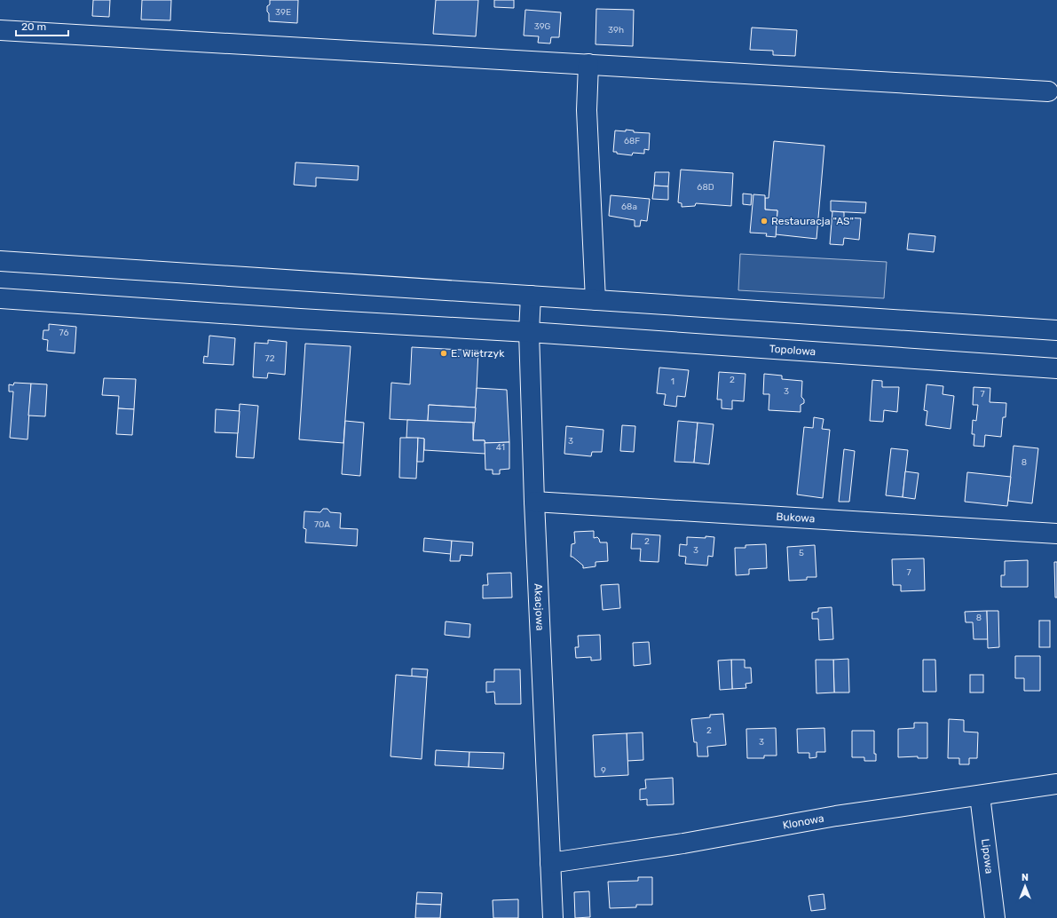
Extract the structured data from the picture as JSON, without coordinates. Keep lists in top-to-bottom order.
{
  "streets": {
    "street": [
      "Topolowa",
      "Bukowa",
      "Akacjowa",
      "Klonowa",
      "Lipowa"
    ]
  },
  "crossings": [
    ["Topolowa", "Akacjowa"],
    ["Bukowa", "Akacjowa"],
    ["Akacjowa", "Klonowa"],
    ["Klonowa", "Lipowa"]
  ],
  "places": ["Restauracja \"AS\"", "E. Wietrzyk"],
  "house_numbers": [
    "39E",
    "39G",
    "39h",
    "68F",
    "68D",
    "68a",
    "76",
    "72",
    "2",
    "1",
    "3",
    "7",
    "3",
    "41",
    "8",
    "70A",
    "2",
    "3",
    "5",
    "7",
    "8",
    "2",
    "3",
    "9"
  ],
  "scale_bar": "20 m",
  "north": "top"
}
